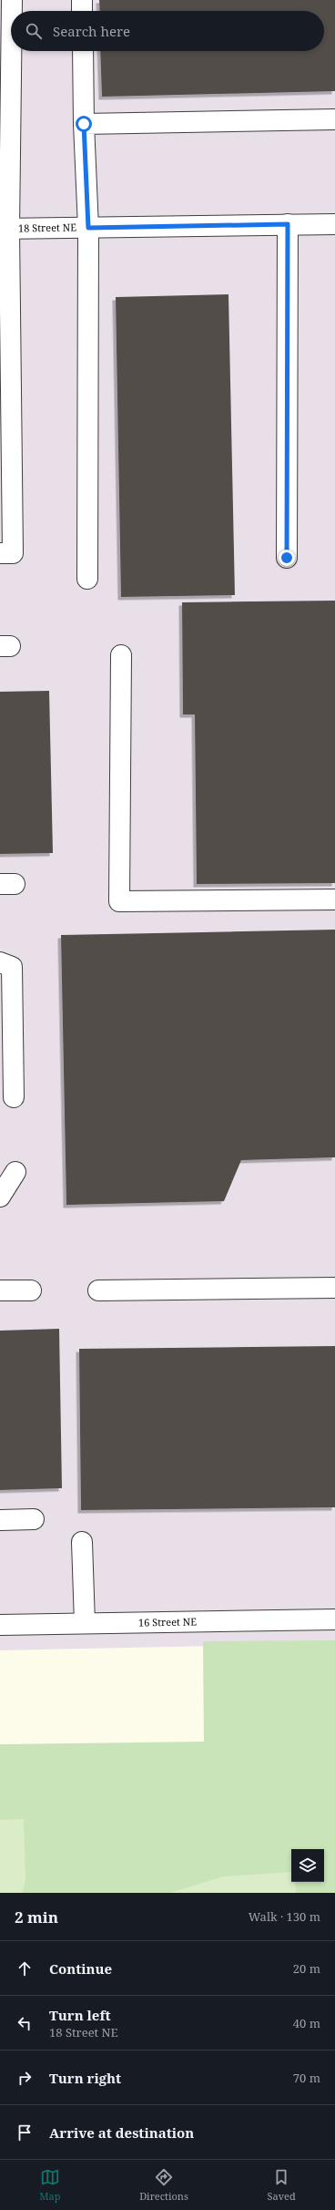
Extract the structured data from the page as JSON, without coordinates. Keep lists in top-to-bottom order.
{
  "streets": {
    "street": ["18 Street NE", "16 Street NE"]
  },
  "page": {
    "search": "Search here",
    "heading": ["2 min", "Walk · 130 m"],
    "list": [
      ["Continue", "20 m"],
      ["Turn left", "18 Street NE", "40 m"],
      ["Turn right", "70 m"],
      "Arrive at destination"
    ],
    "nav": ["Map", "Directions", "Saved"]
  }
}
